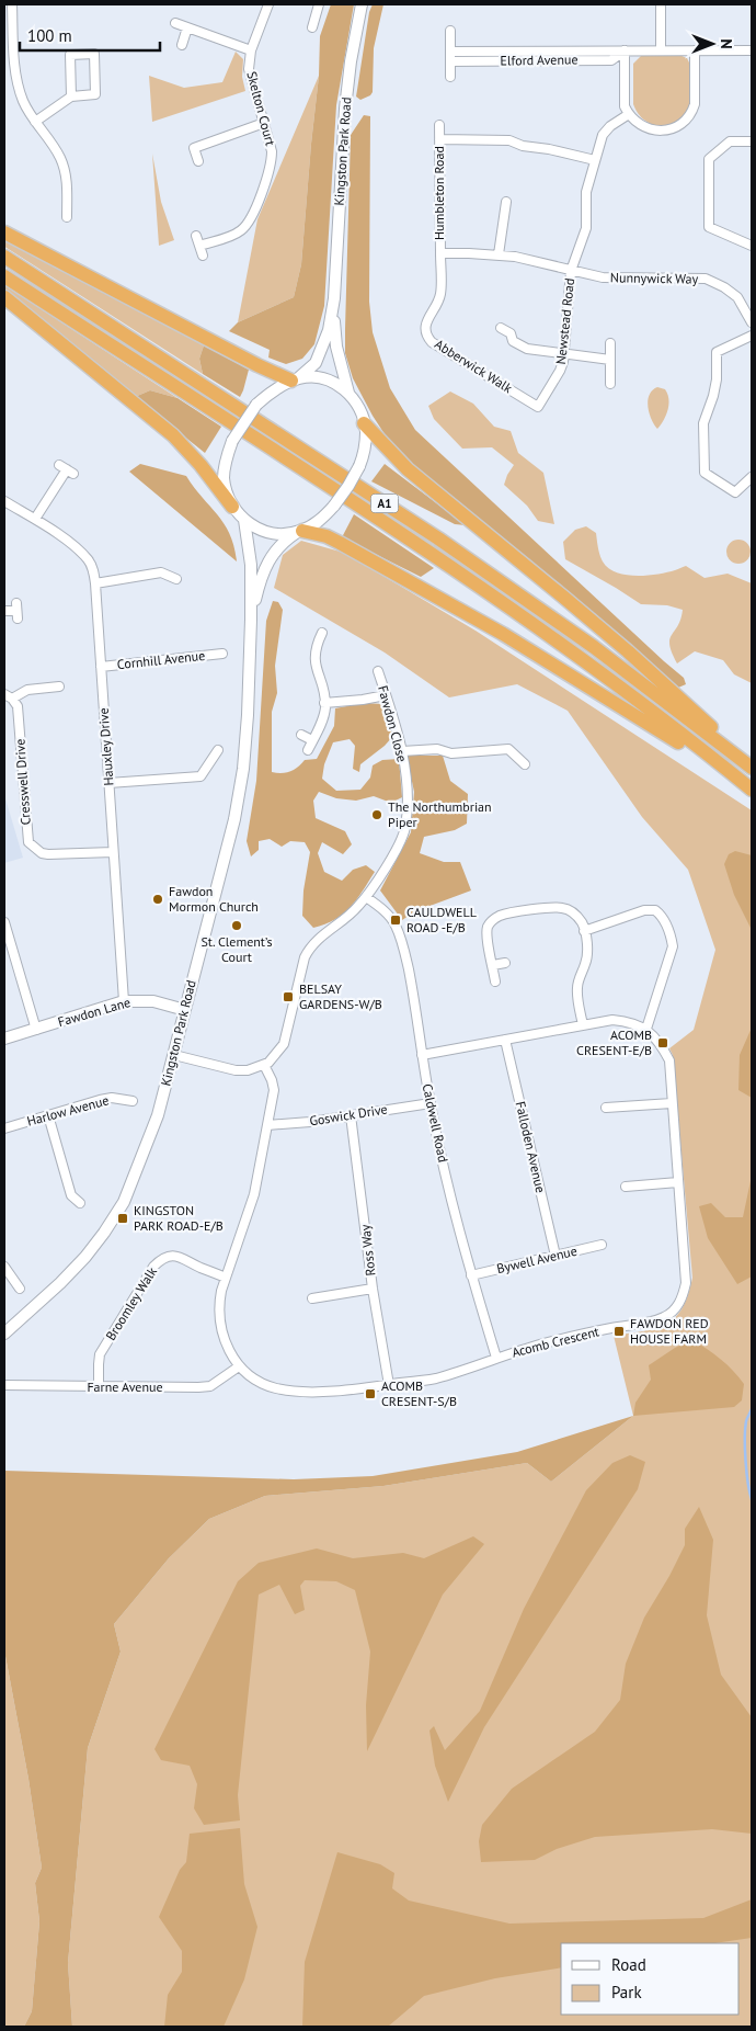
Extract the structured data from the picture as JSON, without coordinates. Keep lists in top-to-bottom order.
{
  "streets": {
    "highway": ["A1"],
    "street": [
      "Elford Avenue",
      "Skelton Court",
      "Kingston Park Road",
      "Humbleton Road",
      "Nunnywick Way",
      "Newstead Road",
      "Abberwick Walk",
      "Cornhill Avenue",
      "Fawdon Close",
      "Hauxley Drive",
      "Cresswell Drive",
      "Fawdon Lane",
      "Harlow Avenue",
      "Goswick Drive",
      "Caldwell Road",
      "Falloden Avenue",
      "Ross Way",
      "Bywell Avenue",
      "Broomley Walk",
      "Acomb Crescent",
      "Farne Avenue"
    ]
  },
  "crossings": [
    ["Elford Avenue", "Newstead Road"],
    ["Kingston Park Road", "A1"],
    ["Kingston Park Road", "Fawdon Lane"],
    ["Humbleton Road", "Nunnywick Way"],
    ["Humbleton Road", "Newstead Road"],
    ["Humbleton Road", "Abberwick Walk"],
    ["Nunnywick Way", "Newstead Road"],
    ["Newstead Road", "Abberwick Walk"],
    ["Cornhill Avenue", "Hauxley Drive"],
    ["Fawdon Close", "Caldwell Road"],
    ["Fawdon Close", "Acomb Crescent"],
    ["Hauxley Drive", "Cresswell Drive"],
    ["Hauxley Drive", "Fawdon Lane"],
    ["Goswick Drive", "Caldwell Road"],
    ["Goswick Drive", "Ross Way"],
    ["Goswick Drive", "Acomb Crescent"],
    ["Caldwell Road", "Bywell Avenue"],
    ["Caldwell Road", "Acomb Crescent"],
    ["Falloden Avenue", "Bywell Avenue"],
    ["Ross Way", "Acomb Crescent"],
    ["Broomley Walk", "Acomb Crescent"],
    ["Broomley Walk", "Farne Avenue"],
    ["Acomb Crescent", "Farne Avenue"]
  ],
  "places": {
    "other": ["The Northumbrian Piper", "Fawdon Mormon Church", "St. Clement’s Court"],
    "transit": [
      "CAULDWELL ROAD -E/B",
      "BELSAY GARDENS-W/B",
      "ACOMB CRESENT-E/B",
      "KINGSTON PARK ROAD-E/B",
      "FAWDON RED HOUSE FARM",
      "ACOMB CRESENT-S/B"
    ]
  },
  "legend": ["Road", "Park"],
  "scale_bar": "100 m",
  "north": "right"
}
